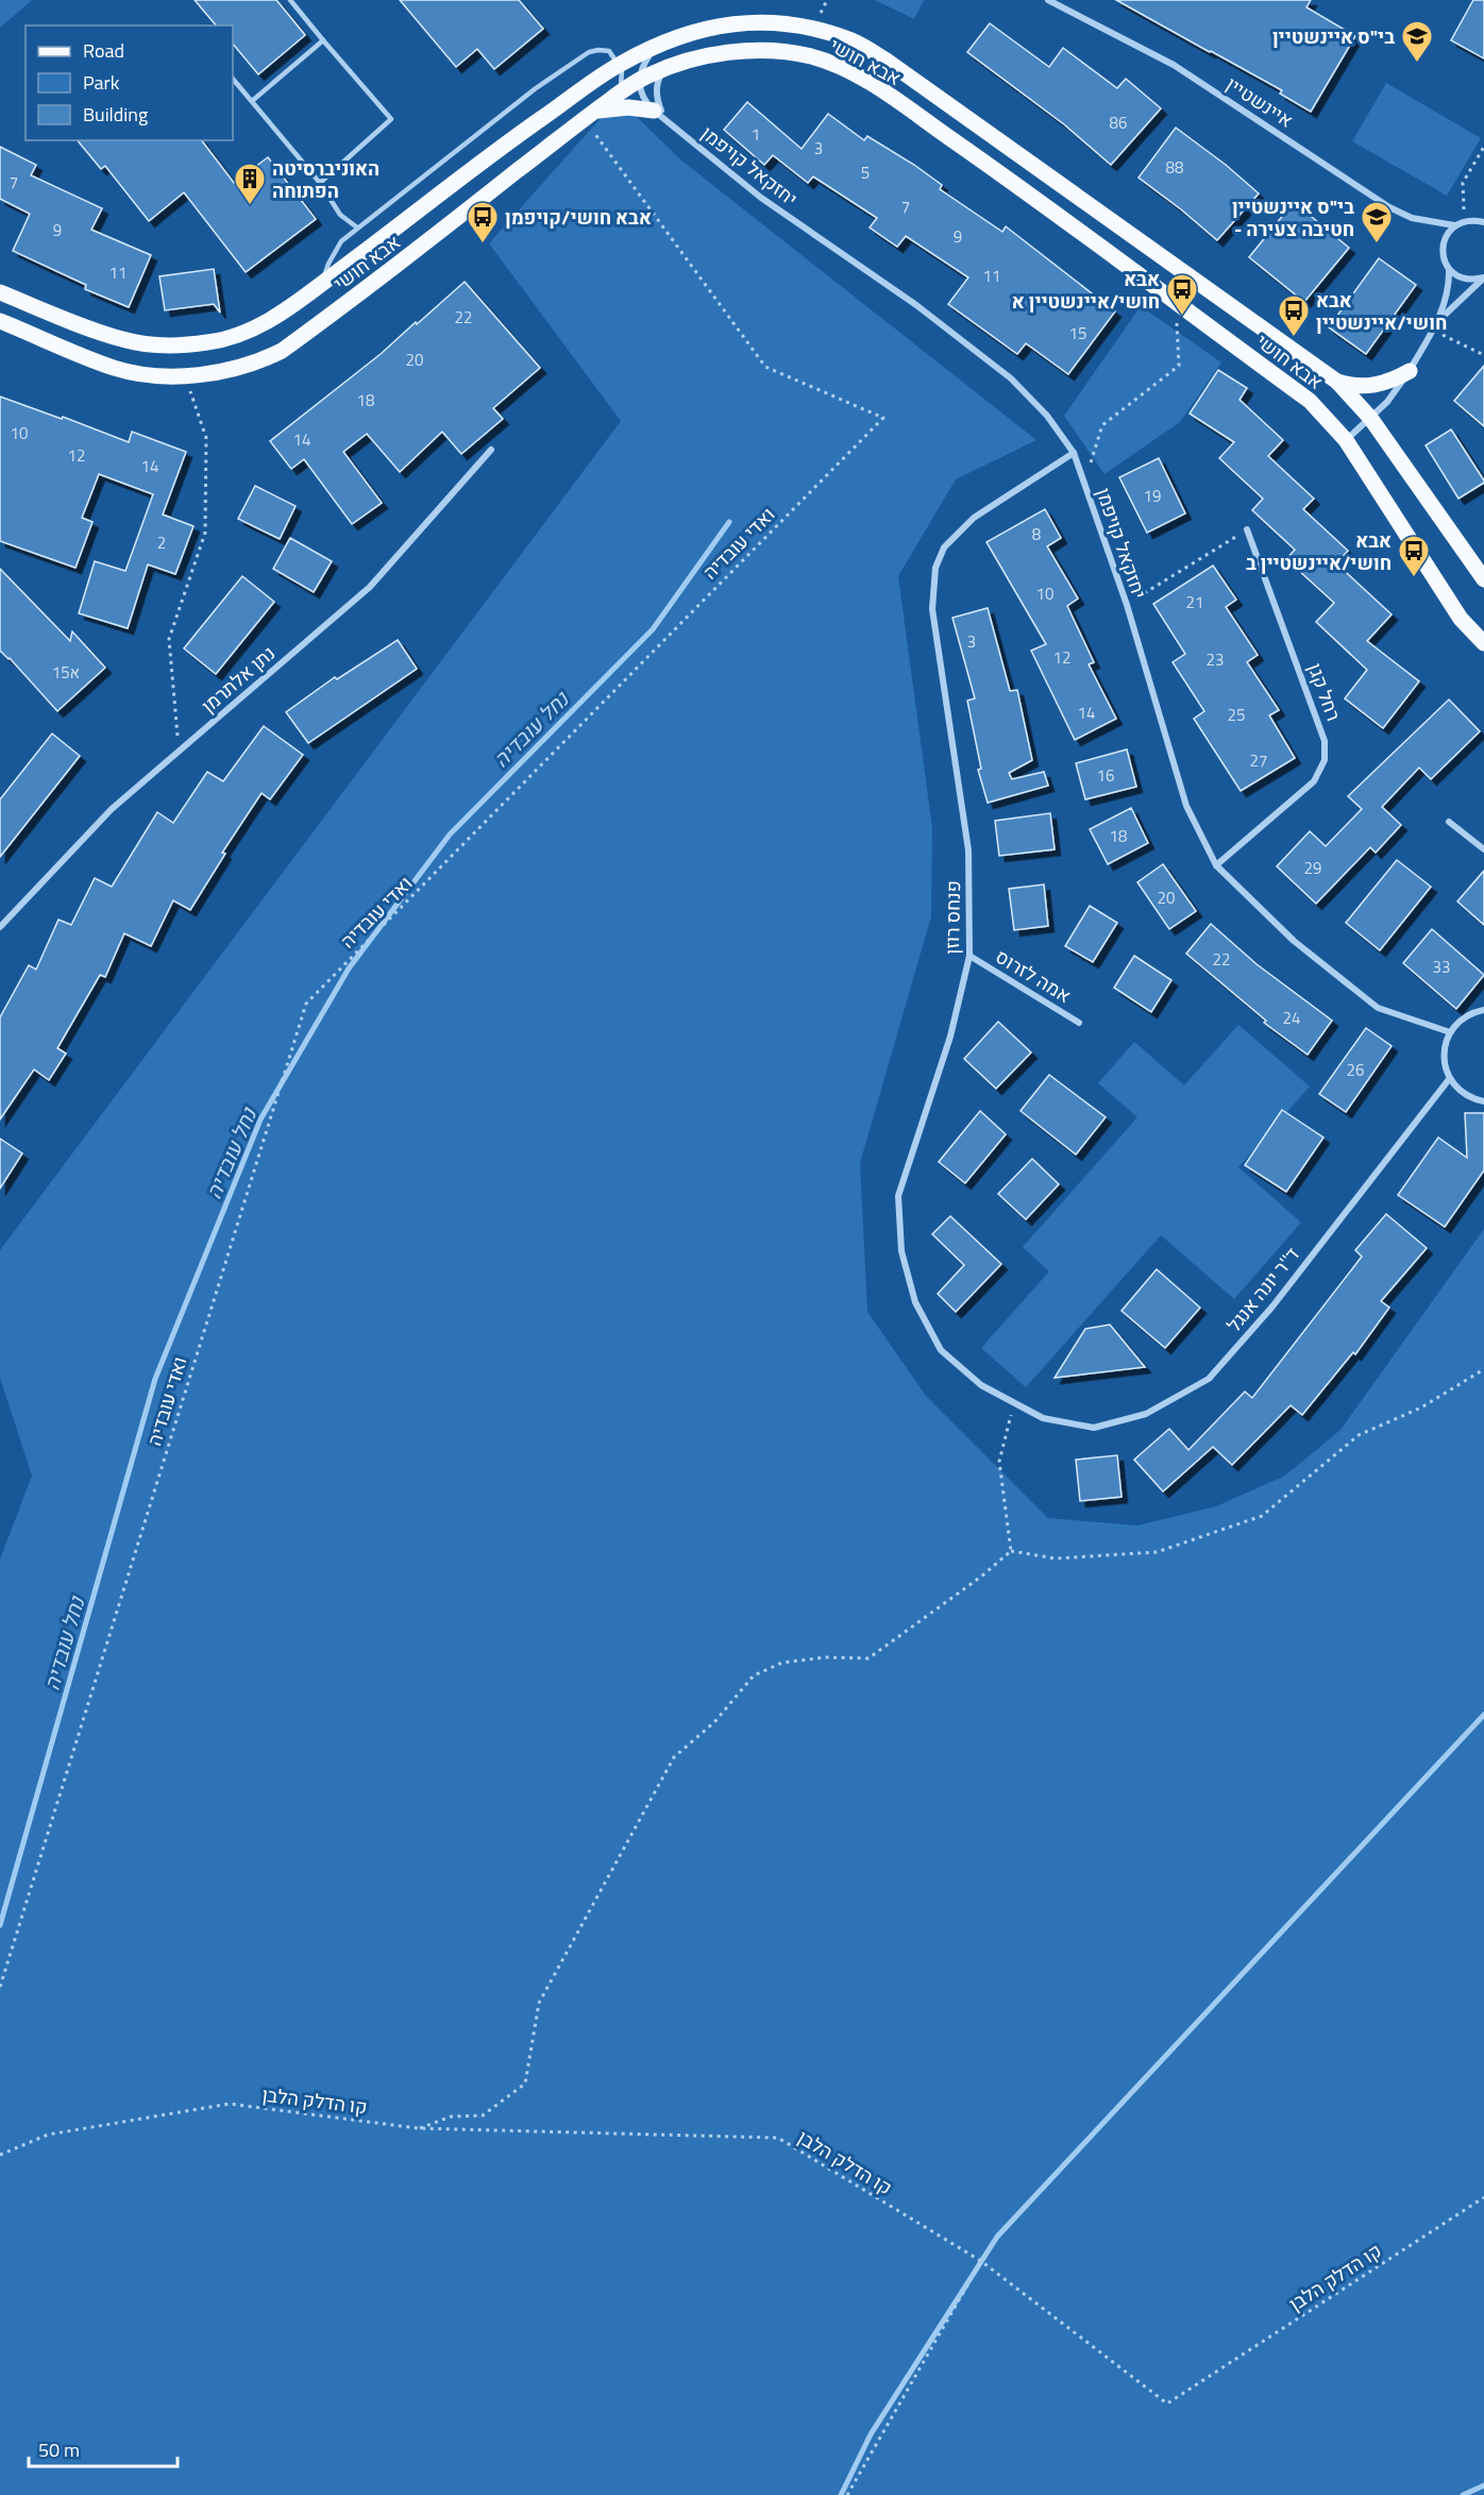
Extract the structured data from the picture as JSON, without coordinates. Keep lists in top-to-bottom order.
{
  "streets": {
    "main road": ["אבא חושי"],
    "street": [
      "איינשטיין",
      "יחזקאל קויפמן",
      "נתן אלתרמן",
      "רחל קגן",
      "פנחס רוזן",
      "אמה לזרוס",
      "ד''ר יונה אנגל"
    ],
    "path": ["ואדי עובדיה", "קו הדלק הלבן"]
  },
  "crossings": [
    ["אבא חושי", "יחזקאל קויפמן"],
    ["אבא חושי", "ואדי עובדיה"],
    ["יחזקאל קויפמן", "רחל קגן"],
    ["יחזקאל קויפמן", "פנחס רוזן"],
    ["פנחס רוזן", "אמה לזרוס"],
    ["פנחס רוזן", "ד''ר יונה אנגל"]
  ],
  "water": ["נחל עובדיה"],
  "places": {
    "school or university": ["בי\"ס איינשטיין", "בי\"ס איינשטיין - חטיבה צעירה"],
    "building": ["האוניברסיטה הפתוחה"],
    "bus stop": [
      "אבא חושי/קויפמן",
      "אבא חושי/איינשטיין א",
      "אבא חושי/איינשטיין",
      "אבא חושי/איינשטיין ב"
    ]
  },
  "house_numbers": [
    "86",
    "1",
    "3",
    "88",
    "5",
    "7",
    "7",
    "9",
    "9",
    "11",
    "11",
    "22",
    "15",
    "20",
    "18",
    "10",
    "14",
    "12",
    "14",
    "19",
    "8",
    "2",
    "10",
    "21",
    "3",
    "12",
    "23",
    "15א",
    "14",
    "25",
    "27",
    "16",
    "18",
    "29",
    "20",
    "22",
    "33",
    "24",
    "26"
  ],
  "legend": ["Road", "Park", "Building"],
  "scale_bar": "50 m"
}
